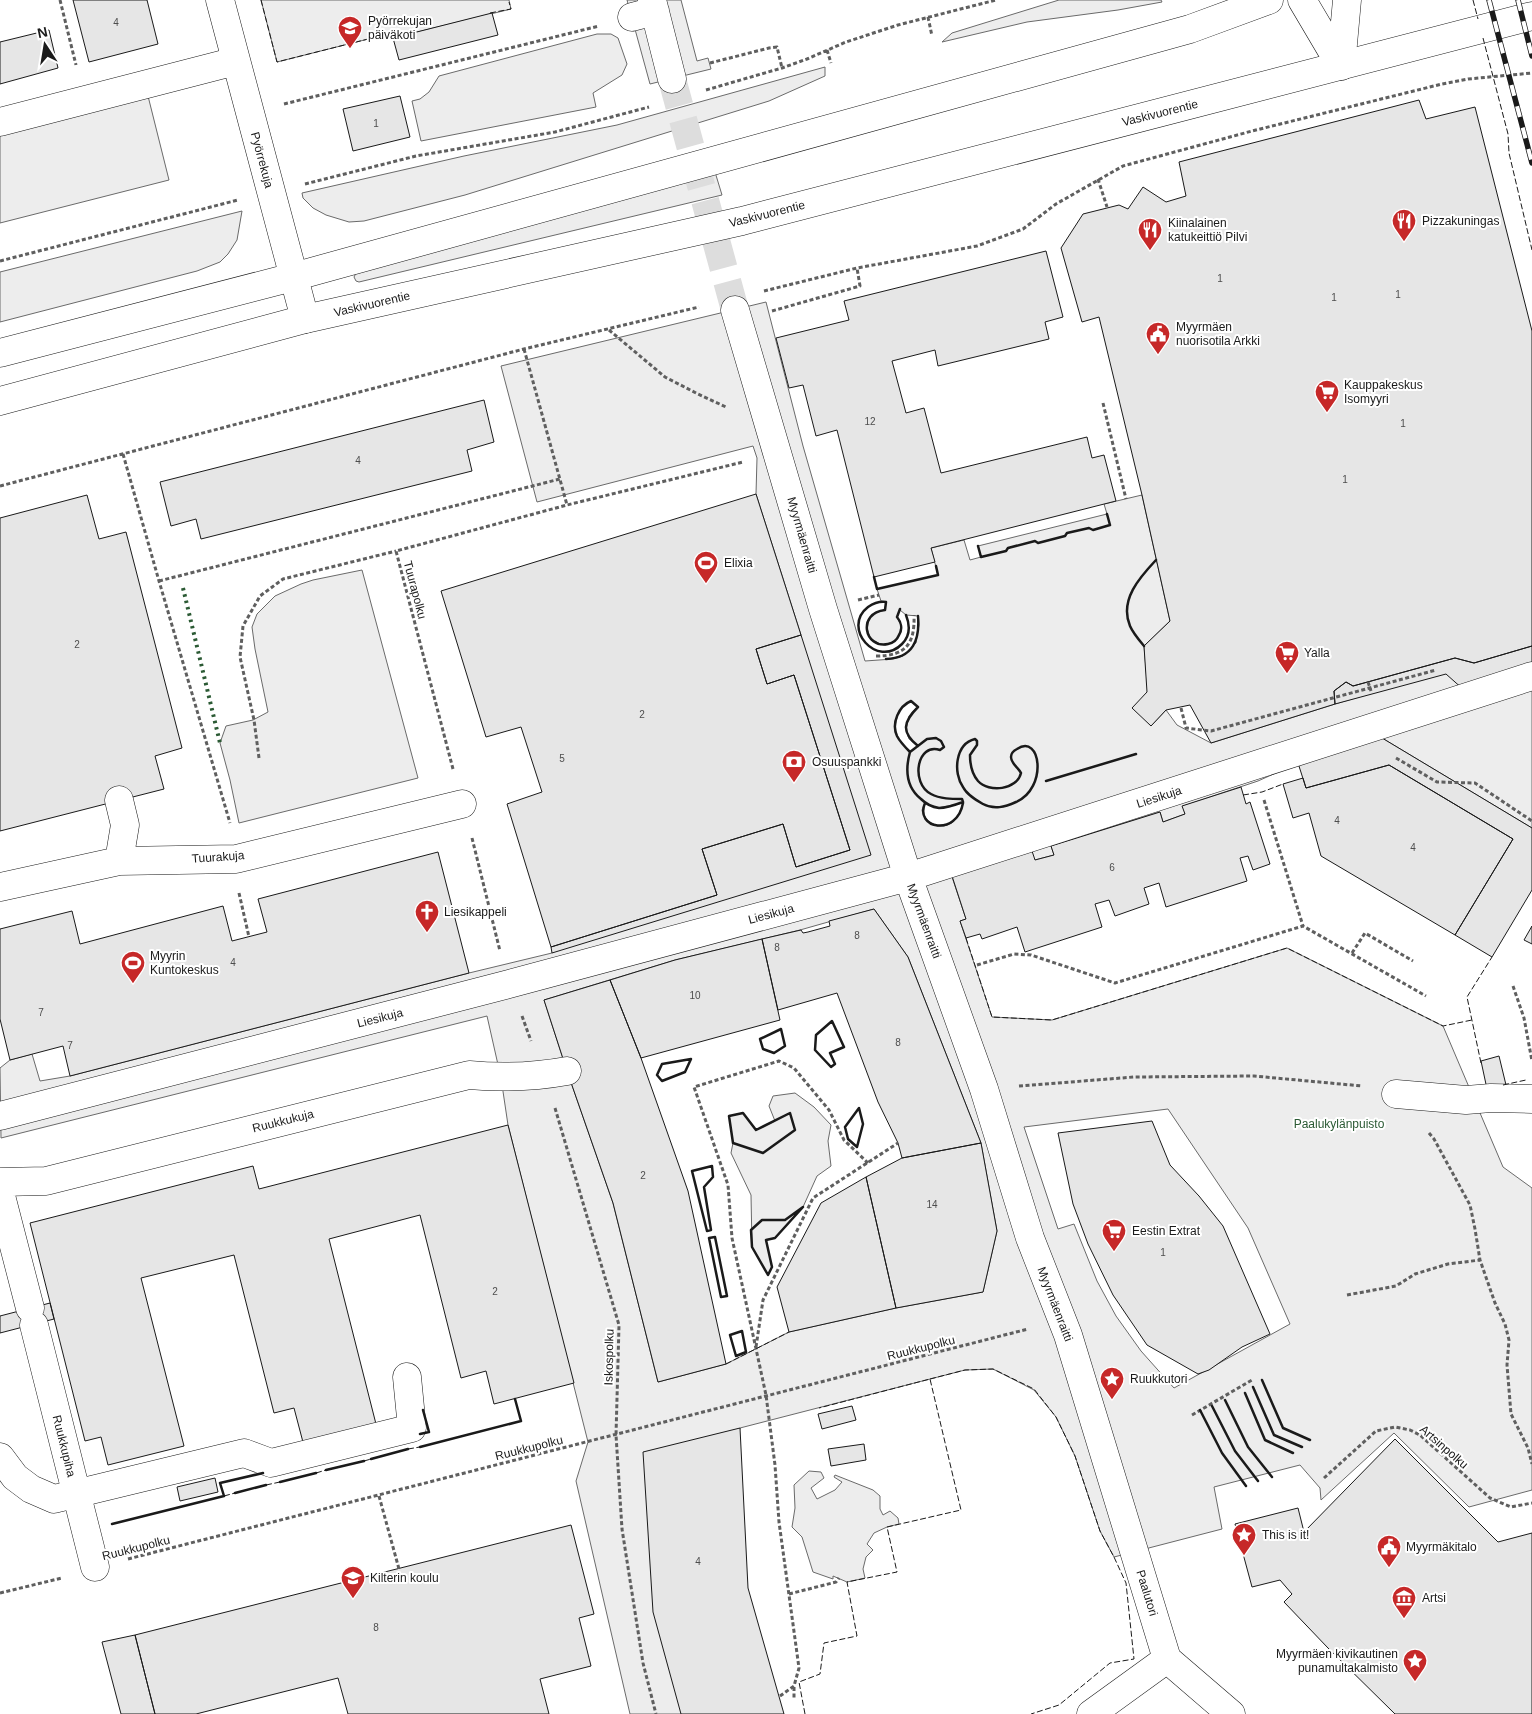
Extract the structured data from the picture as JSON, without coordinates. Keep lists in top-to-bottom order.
{
  "streets": {
    "street": [
      "Vaskivuorentie",
      "Pyörrekuja",
      "Myyrmäenraitti",
      "Liesikuja",
      "Tuurakuja",
      "Ruukkukuja",
      "Ruukkupiha",
      "Paalutori"
    ],
    "path": [
      "Tuurapolku",
      "Ruukkupolku",
      "Iskospolku",
      "Artsinpolku"
    ]
  },
  "crossings": [
    ["Vaskivuorentie", "Pyörrekuja"],
    ["Myyrmäenraitti", "Tuurapolku"],
    ["Myyrmäenraitti", "Liesikuja"],
    ["Myyrmäenraitti", "Ruukkupolku"],
    ["Myyrmäenraitti", "Paalutori"],
    ["Tuurapolku", "Liesikuja"],
    ["Tuurapolku", "Tuurakuja"],
    ["Tuurapolku", "Iskospolku"],
    ["Liesikuja", "Iskospolku"],
    ["Ruukkukuja", "Iskospolku"],
    ["Ruukkupolku", "Iskospolku"],
    ["Ruukkupolku", "Ruukkupiha"]
  ],
  "parks": ["Paalukylänpuisto"],
  "places": {
    "school or university": ["Pyörrekujan päiväkoti", "Kilterin koulu"],
    "restaurant": ["Pizzakuningas", "Kiinalainen katukeittiö Pilvi"],
    "public building": ["Myyrmäen nuorisotila Arkki", "Myyrmäkitalo"],
    "supermarket": ["Kauppakeskus Isomyyri", "Yalla", "Eestin Extrat"],
    "sports": ["Elixia", "Myyrin Kuntokeskus"],
    "bank": ["Osuuspankki"],
    "church": ["Liesikappeli"],
    "place": ["Ruukkutori", "This is it!", "Myyrmäen kivikautinen punamultakalmisto"],
    "museum": ["Artsi"]
  },
  "house_numbers": [
    "4",
    "1",
    "1",
    "1",
    "1",
    "12",
    "1",
    "4",
    "1",
    "2",
    "2",
    "5",
    "4",
    "4",
    "6",
    "8",
    "8",
    "4",
    "10",
    "7",
    "8",
    "7",
    "2",
    "14",
    "1",
    "2",
    "4",
    "8"
  ],
  "north": "top"
}
